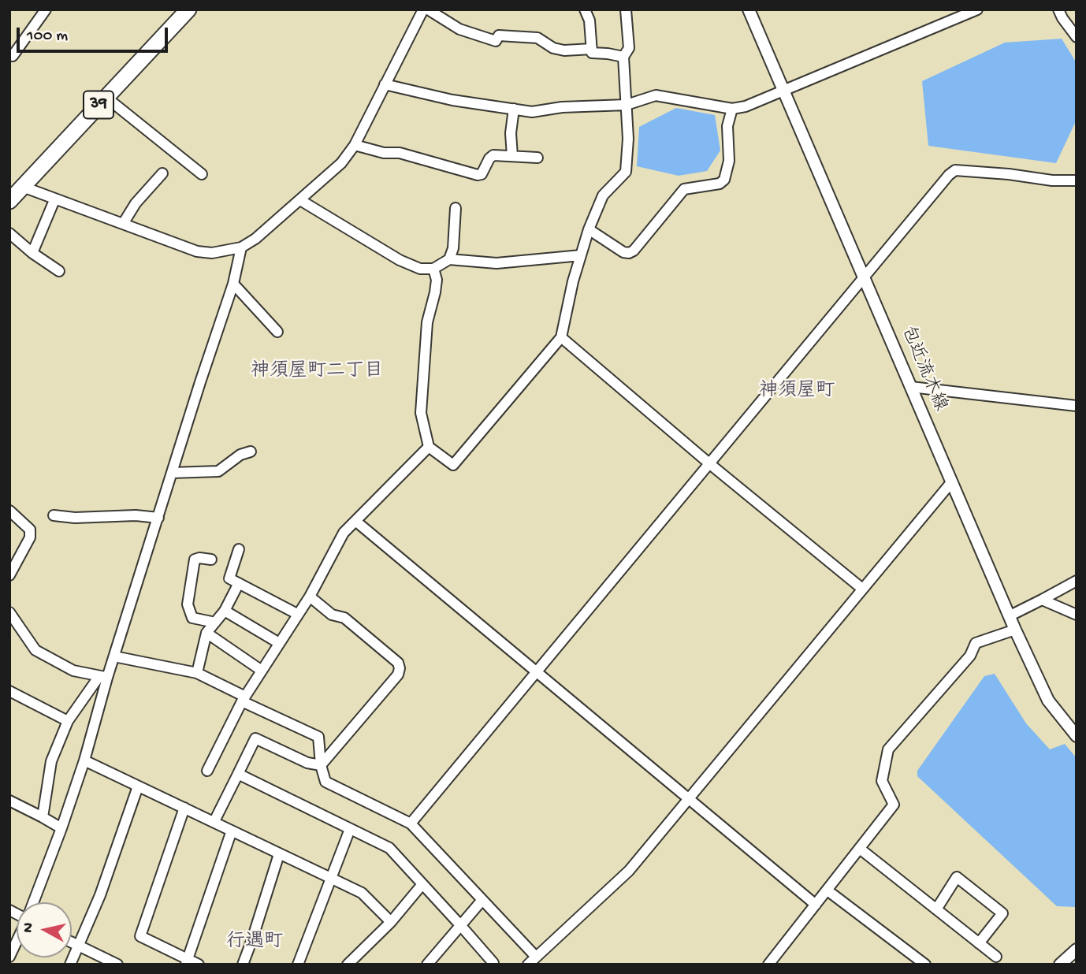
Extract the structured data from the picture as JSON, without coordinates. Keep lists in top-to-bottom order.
{
  "streets": {
    "main road": ["39"],
    "street": ["包近流木線"]
  },
  "districts": ["神須屋町二丁目", "神須屋町", "行遇町"],
  "scale_bar": "100 m",
  "north": "left"
}
